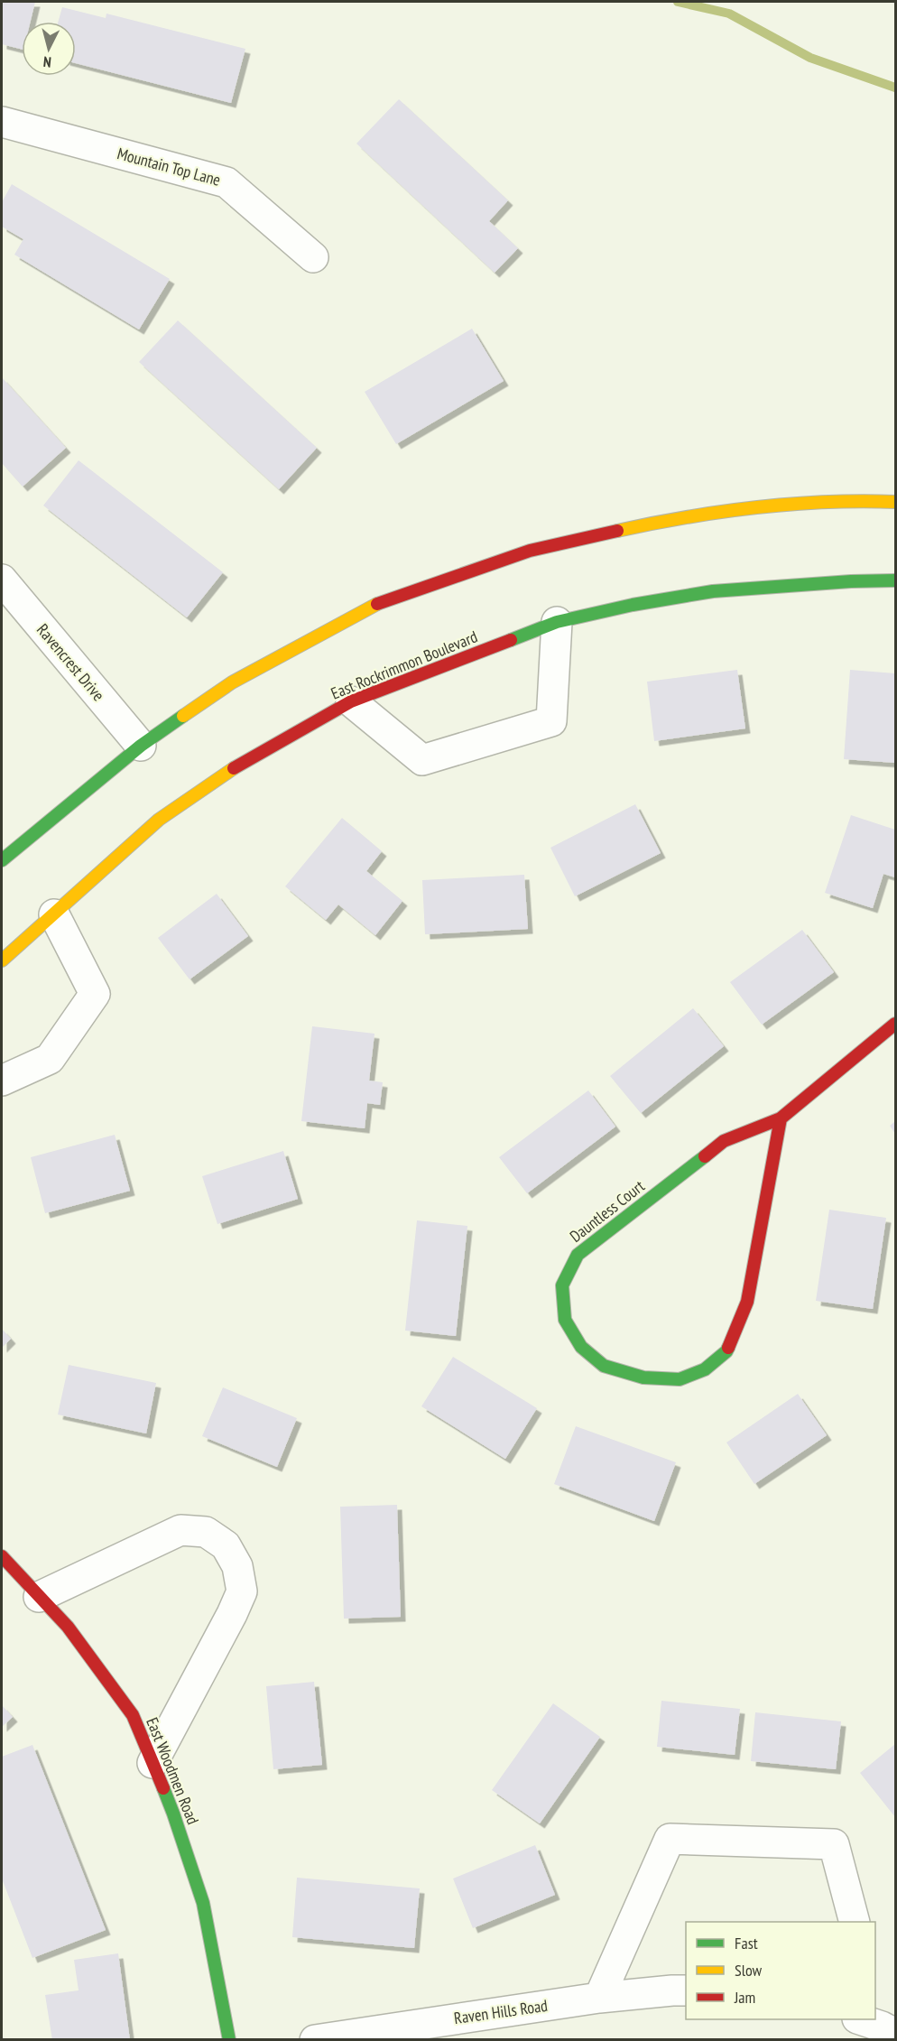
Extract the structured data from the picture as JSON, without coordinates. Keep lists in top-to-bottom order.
{
  "streets": {
    "main road": ["East Rockrimmon Boulevard", "Dauntless Court", "East Woodmen Road"],
    "street": ["Mountain Top Lane", "Ravencrest Drive", "Raven Hills Road"]
  },
  "legend": ["Fast", "Slow", "Jam"],
  "north": "bottom"
}
